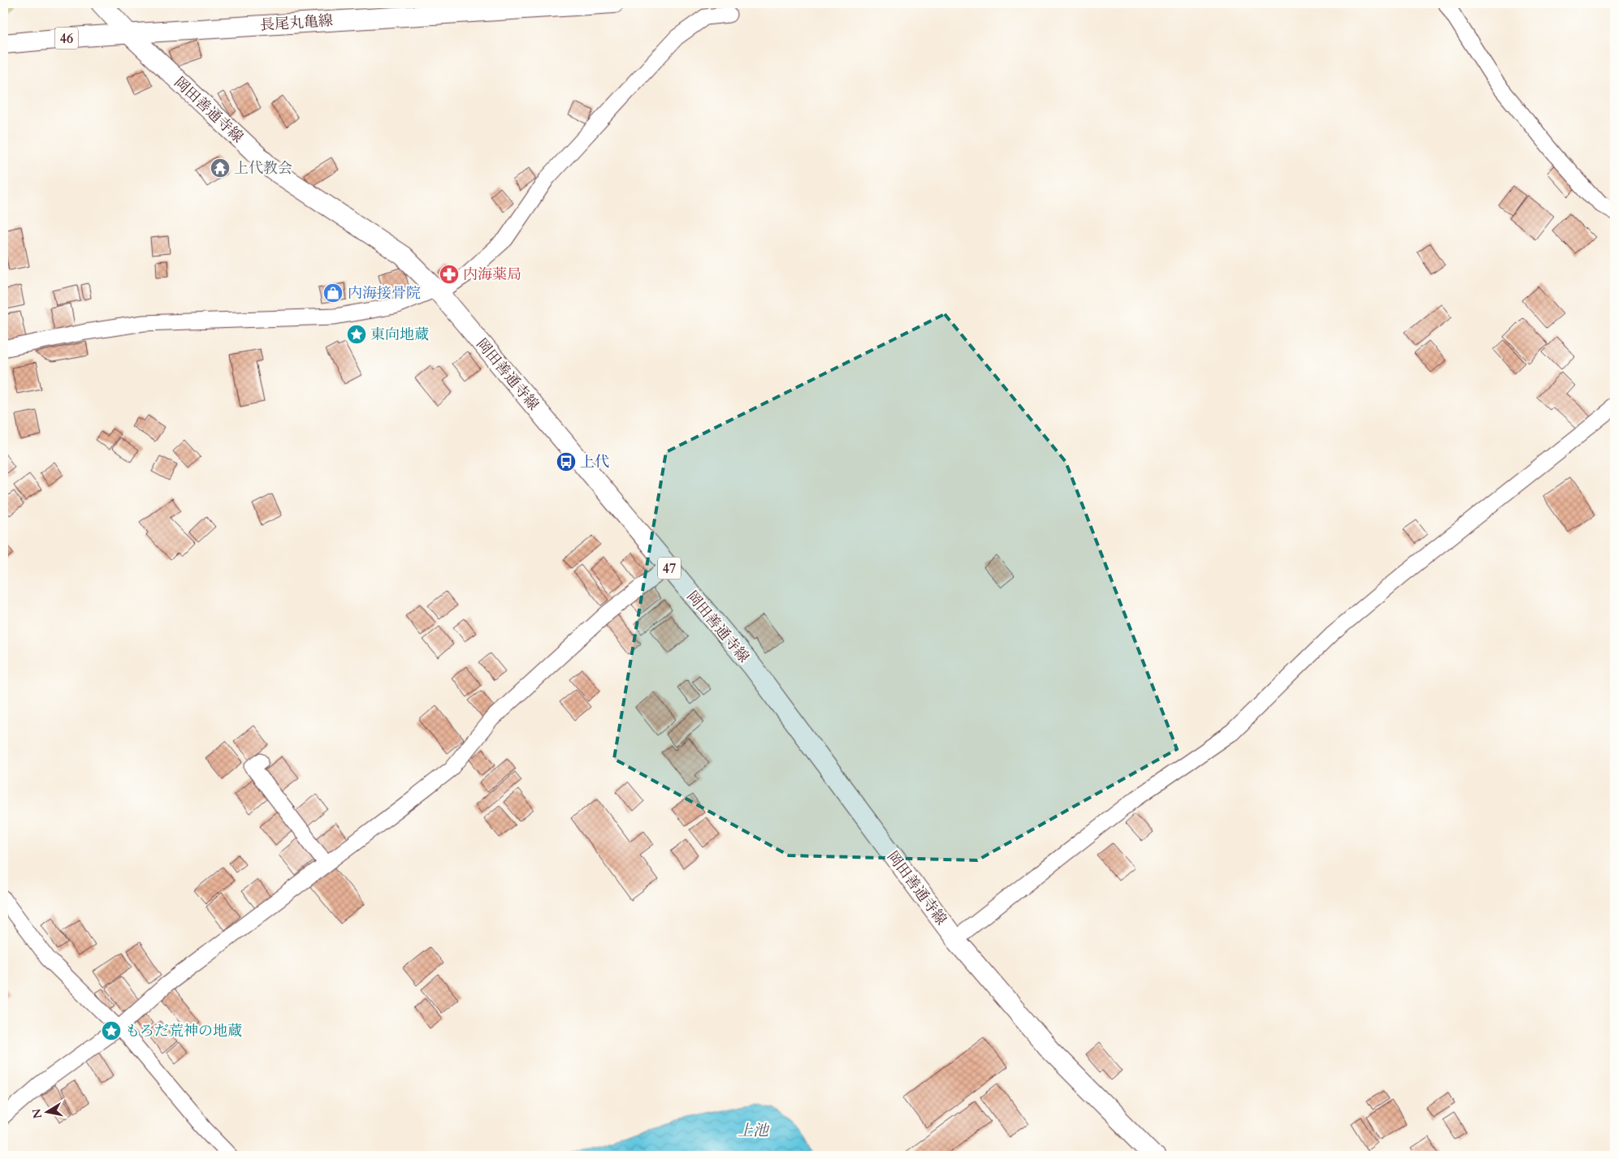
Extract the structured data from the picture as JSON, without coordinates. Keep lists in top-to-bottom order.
{
  "streets": {
    "main road": [
      "長尾丸亀線",
      "46",
      "岡田善通寺線",
      "47"
    ]
  },
  "crossings": [
    ["長尾丸亀線", "岡田善通寺線"]
  ],
  "water": ["上池"],
  "places": {
    "temple": ["上代教会"],
    "pharmacy": ["内海薬局"],
    "shop": ["内海接骨院"],
    "place": ["東向地蔵", "もろだ荒神の地蔵"],
    "bus stop": ["上代"]
  },
  "north": "left"
}
